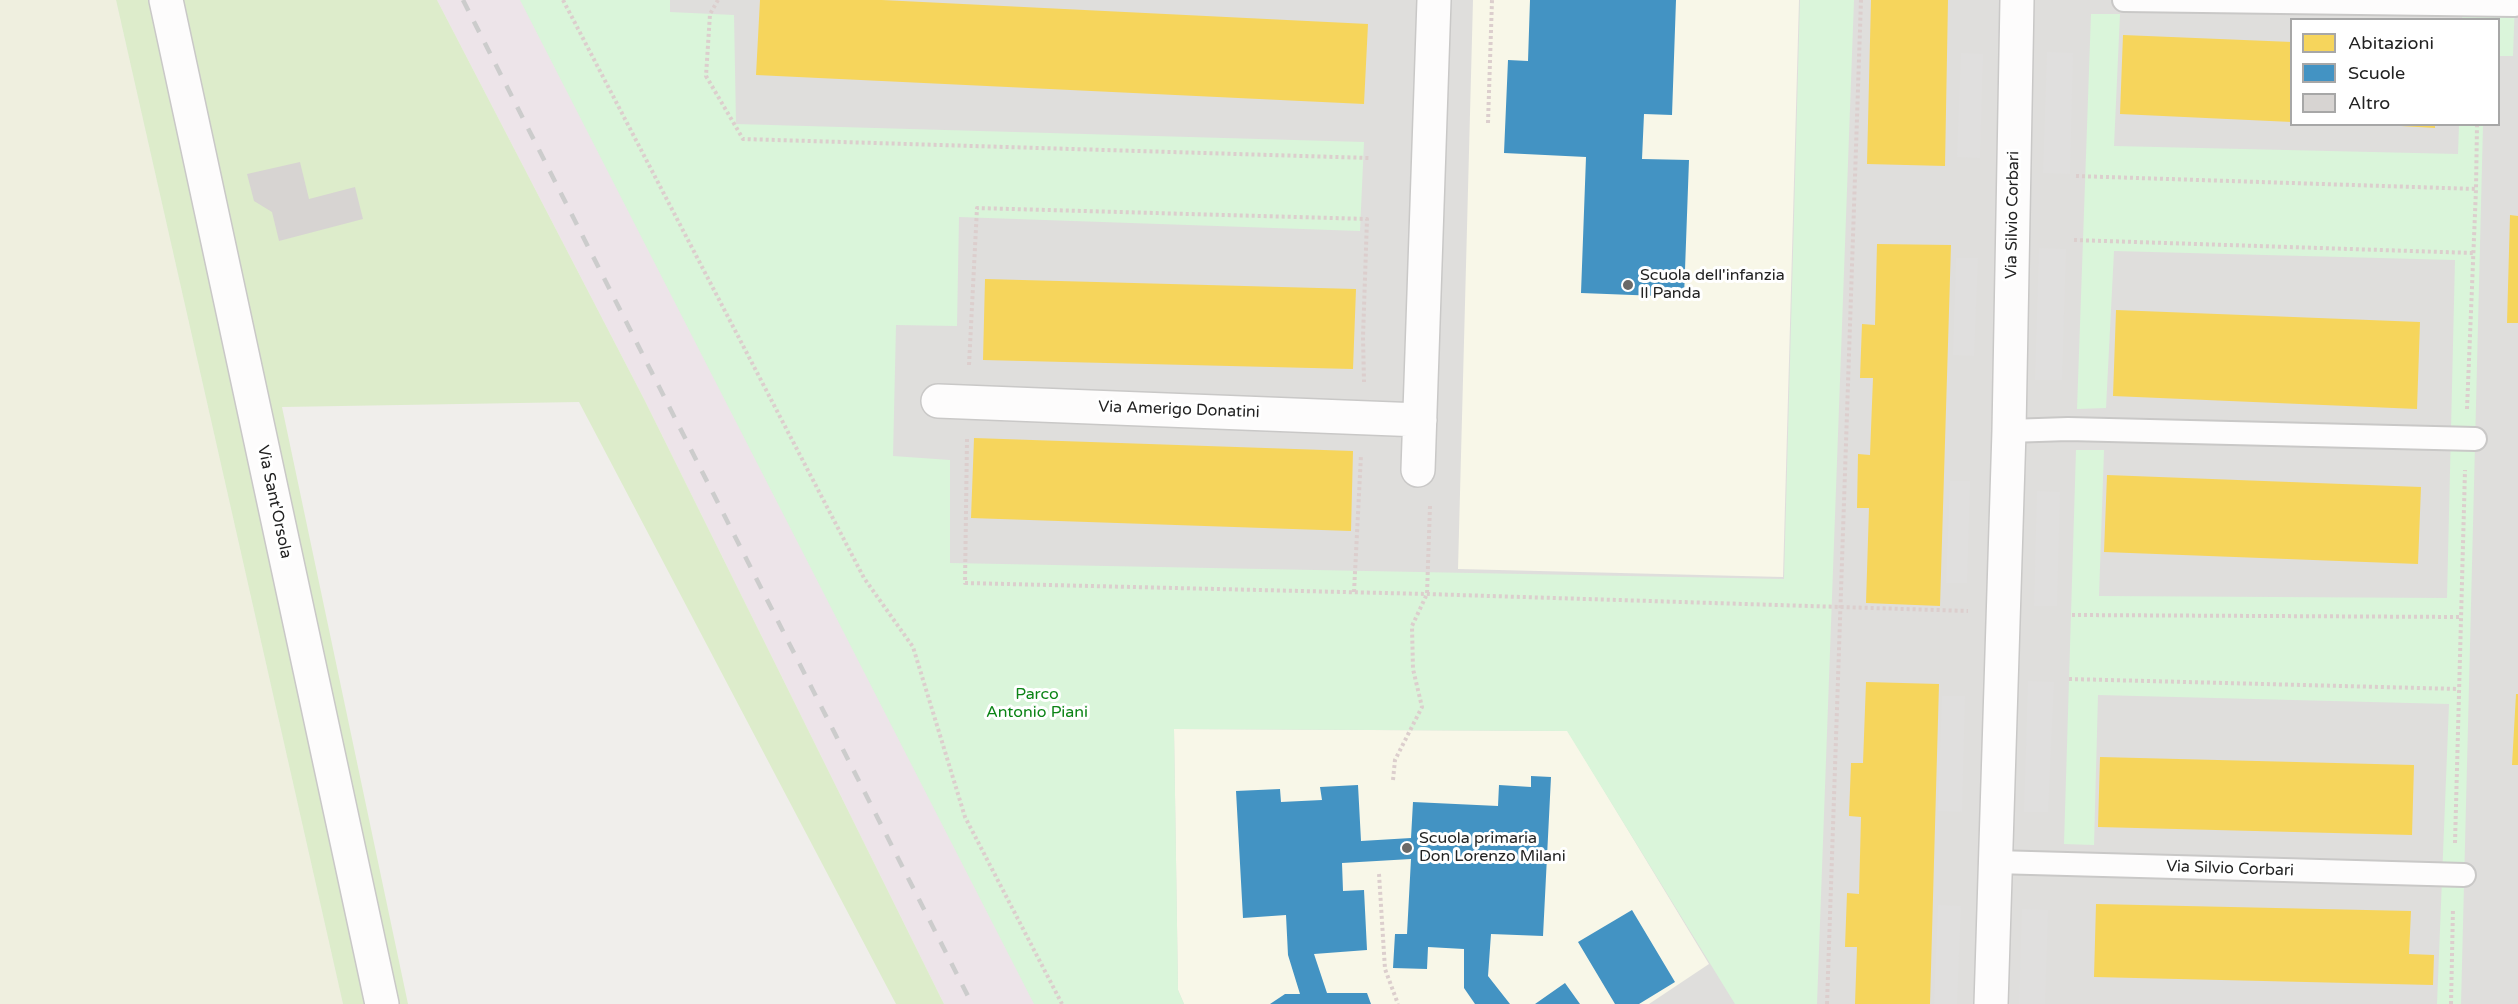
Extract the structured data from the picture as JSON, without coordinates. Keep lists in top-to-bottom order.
{
  "streets": {
    "street": ["Via Silvio Corbari", "Via Amerigo Donatini", "Via Sant'Orsola"]
  },
  "parks": ["Parco Antonio Piani"],
  "places": ["Scuola dell'infanzia Il Panda", "Scuola primaria Don Lorenzo Milani"],
  "legend": ["Abitazioni", "Scuole", "Altro"]
}
